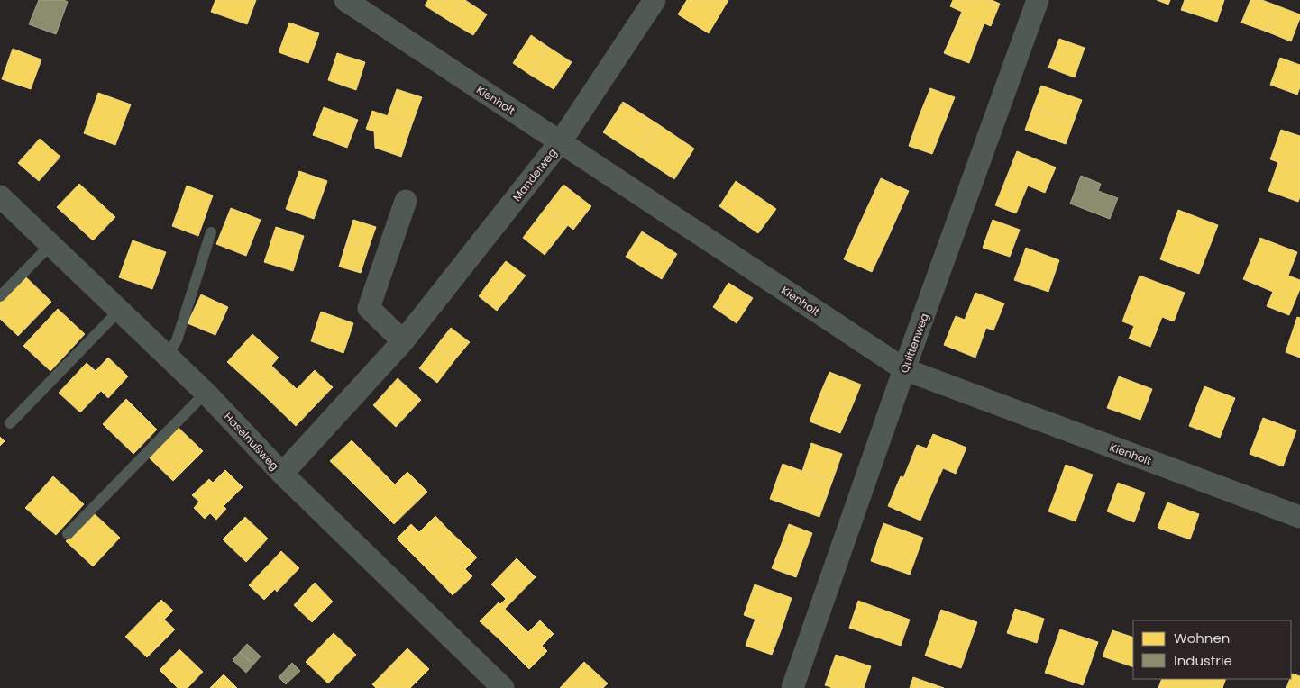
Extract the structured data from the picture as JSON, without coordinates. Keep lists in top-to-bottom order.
{
  "streets": {
    "street": [
      "Kienholt",
      "Mandelweg",
      "Quittenweg",
      "Haselnußweg"
    ]
  },
  "crossings": [
    ["Kienholt", "Mandelweg"],
    ["Kienholt", "Quittenweg"],
    ["Mandelweg", "Haselnußweg"]
  ],
  "legend": ["Wohnen", "Industrie"]
}
